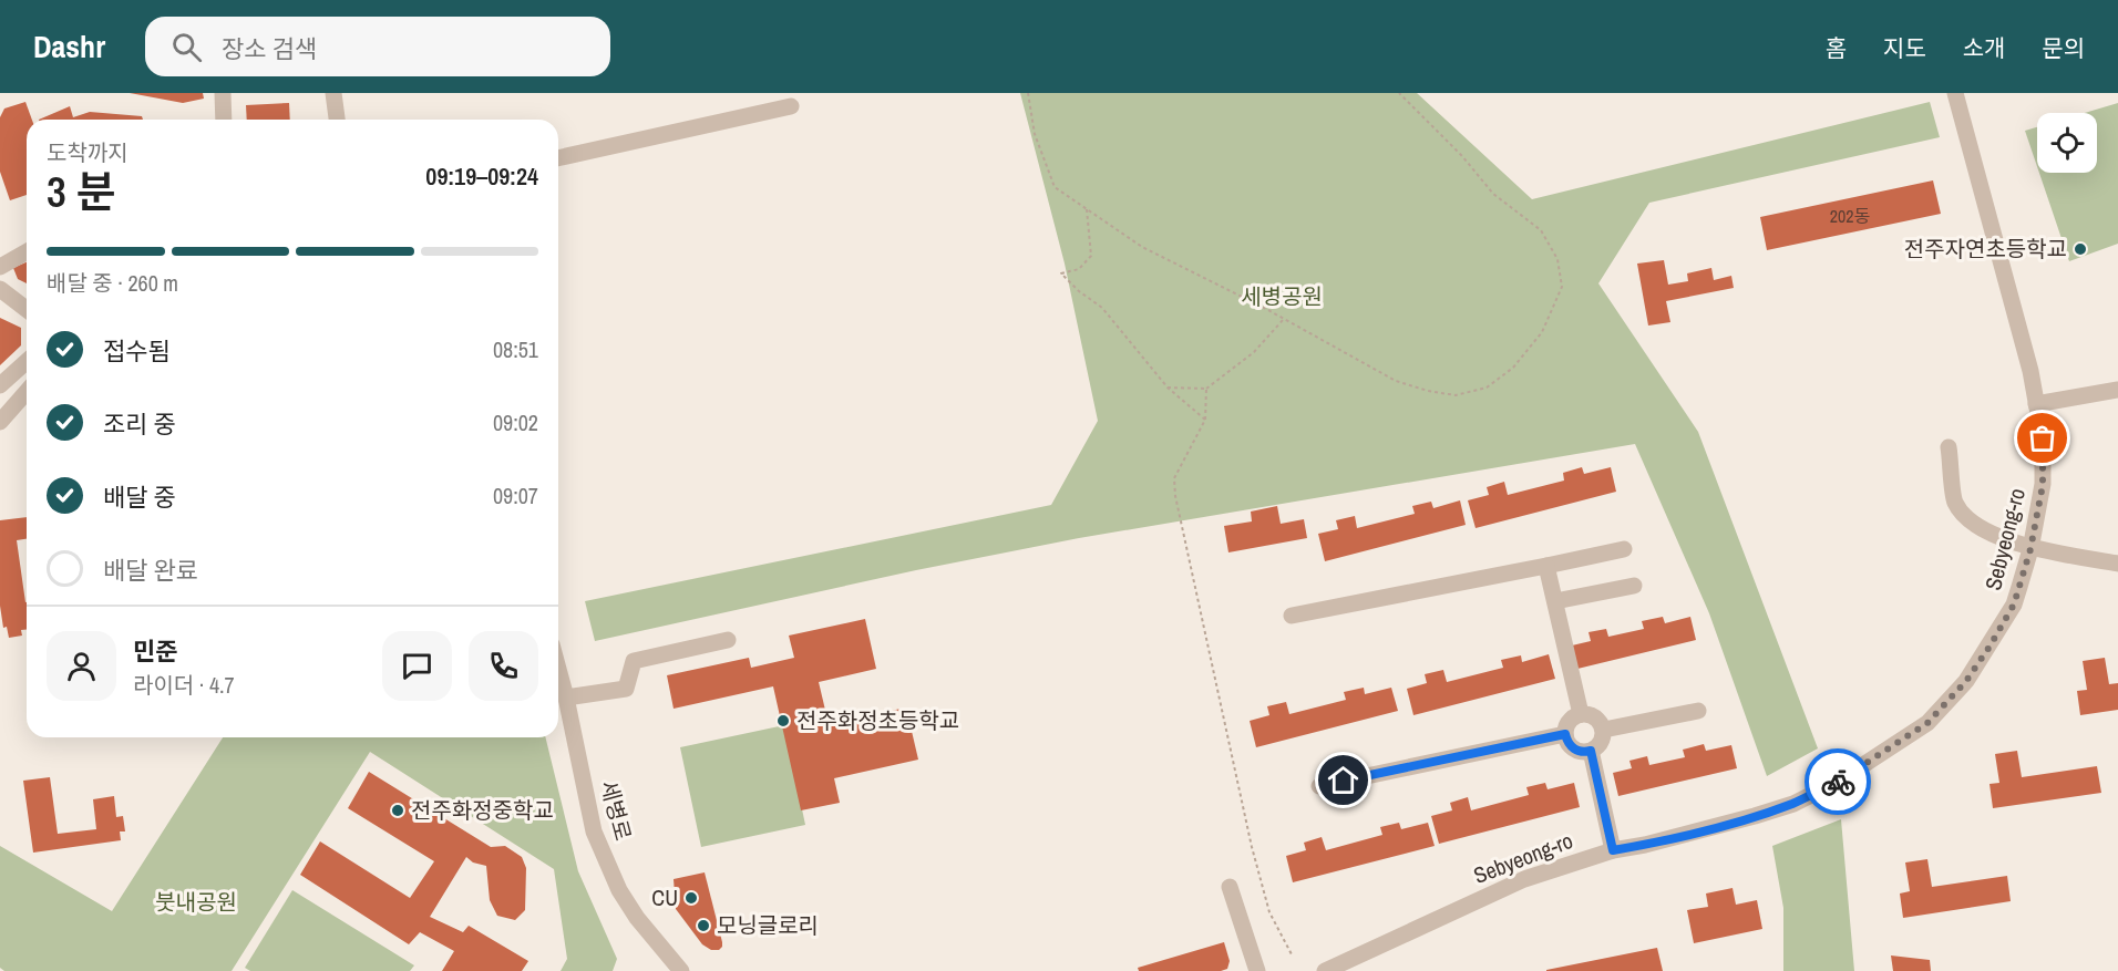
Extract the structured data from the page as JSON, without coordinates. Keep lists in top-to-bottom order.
{
  "streets": {
    "street": ["Sebyeong-ro", "세병로"]
  },
  "parks": ["세병공원", "붓내공원"],
  "places": [
    "전주자연초등학교",
    "전주화정초등학교",
    "전주화정중학교",
    "CU",
    "모닝글로리"
  ],
  "house_numbers": ["202동"],
  "page": {
    "header": "Dashr",
    "search": "장소 검색",
    "nav": [
      "홈",
      "지도",
      "소개",
      "문의"
    ],
    "heading": ["3 분", "도착까지", "09:19–09:24"],
    "panel": ["민준", "라이더 · 4.7"],
    "bar": "배달 중 · 260 m",
    "list": [
      ["접수됨", "08:51"],
      ["조리 중", "09:02"],
      ["배달 중", "09:07"],
      "배달 완료"
    ]
  }
}
